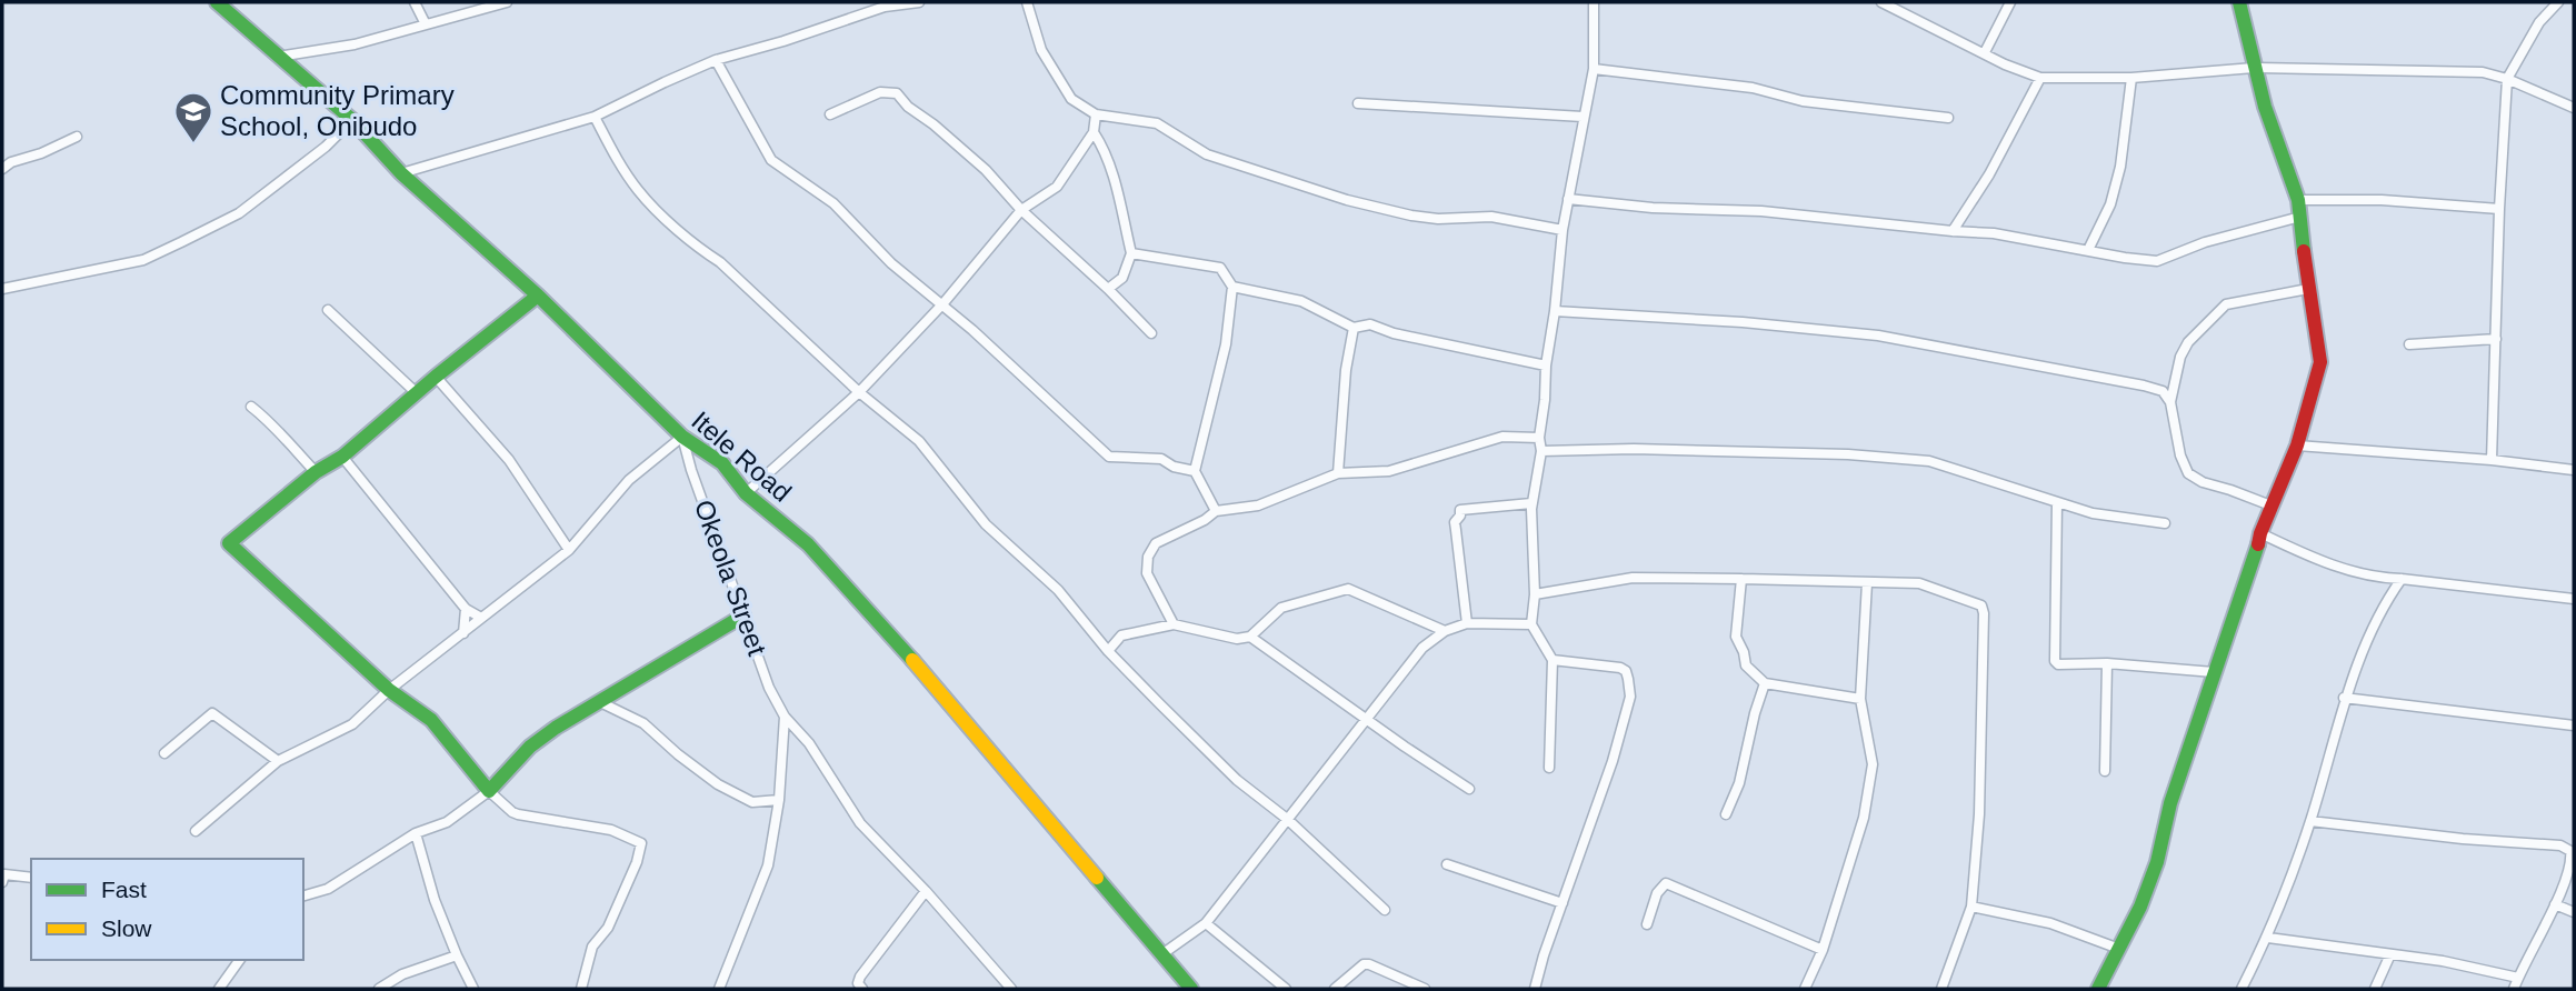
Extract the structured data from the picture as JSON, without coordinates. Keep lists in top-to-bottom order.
{
  "streets": {
    "street": ["Itele Road", "Okeola Street"]
  },
  "crossings": [
    ["Itele Road", "Okeola Street"]
  ],
  "places": {
    "school or university": ["Community Primary School, Onibudo"]
  },
  "legend": ["Fast", "Slow"]
}
